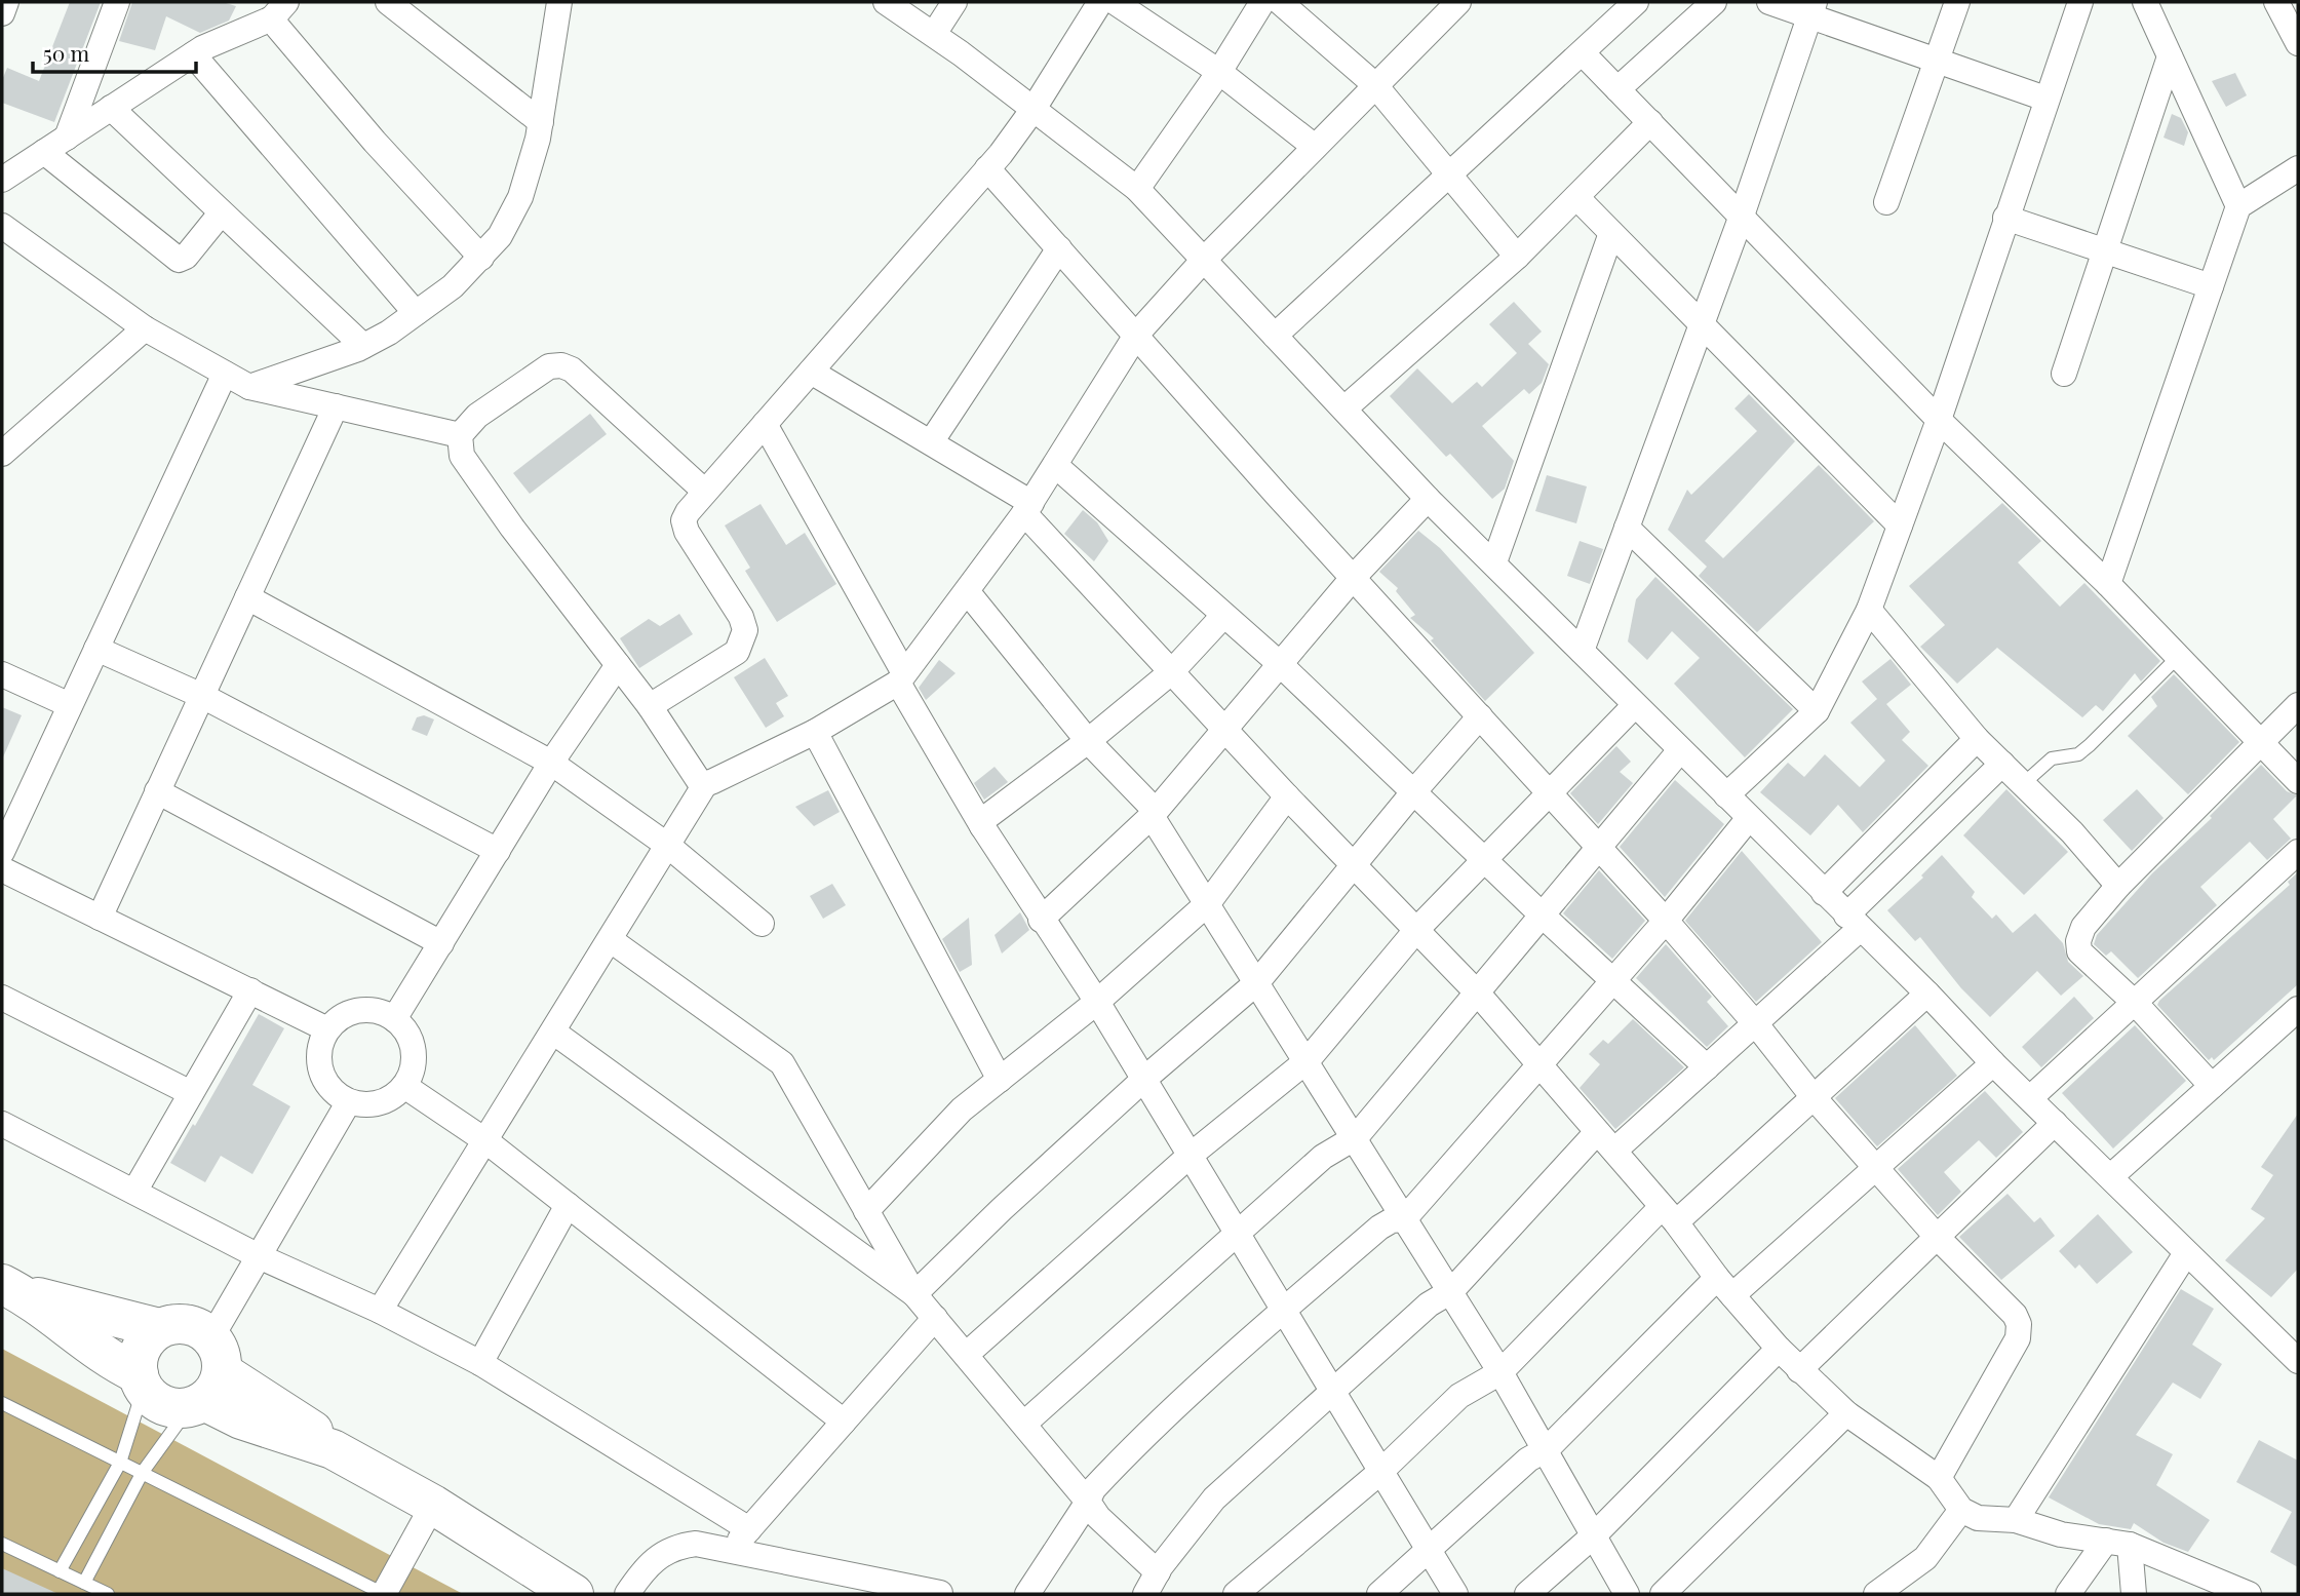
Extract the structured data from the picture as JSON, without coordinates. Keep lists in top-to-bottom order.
{
  "scale_bar": "50 m"
}
